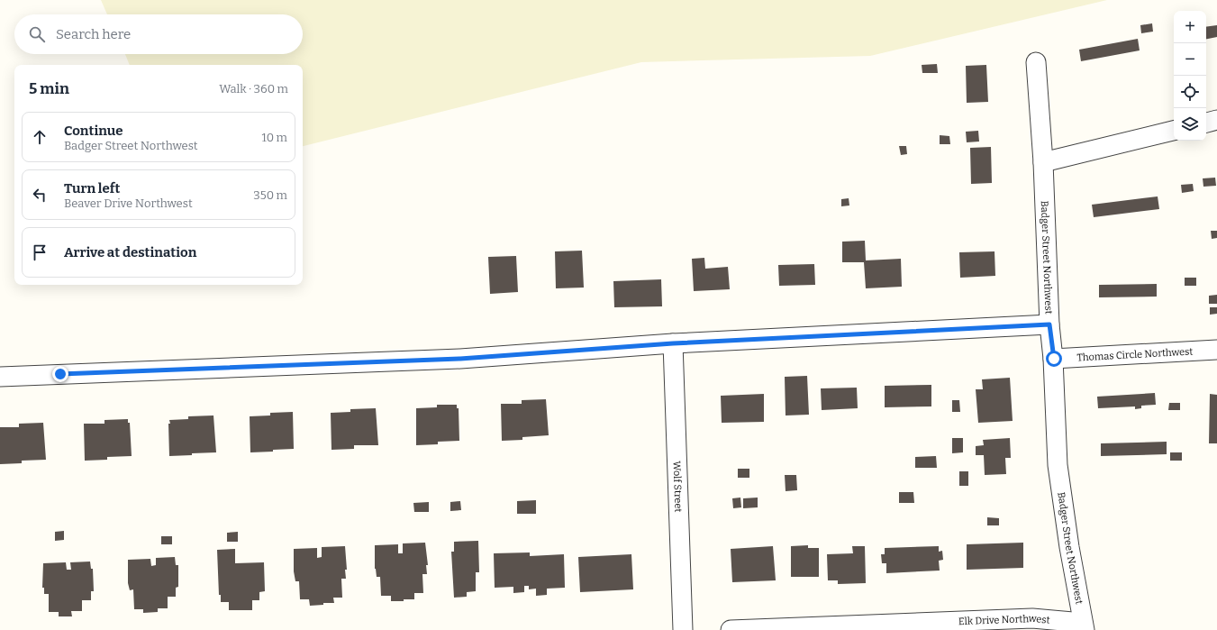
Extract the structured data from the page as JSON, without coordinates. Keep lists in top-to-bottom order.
{
  "streets": {
    "street": [
      "Badger Street Northwest",
      "Thomas Circle Northwest",
      "Wolf Street",
      "Elk Drive Northwest"
    ]
  },
  "crossings": [
    ["Badger Street Northwest", "Thomas Circle Northwest"],
    ["Badger Street Northwest", "Elk Drive Northwest"]
  ],
  "page": {
    "map_buttons": ["+", "−"],
    "search": "Search here",
    "heading": ["5 min", "Walk · 360 m"],
    "list": [
      ["Continue", "Badger Street Northwest", "10 m"],
      ["Turn left", "Beaver Drive Northwest", "350 m"],
      "Arrive at destination"
    ]
  }
}
